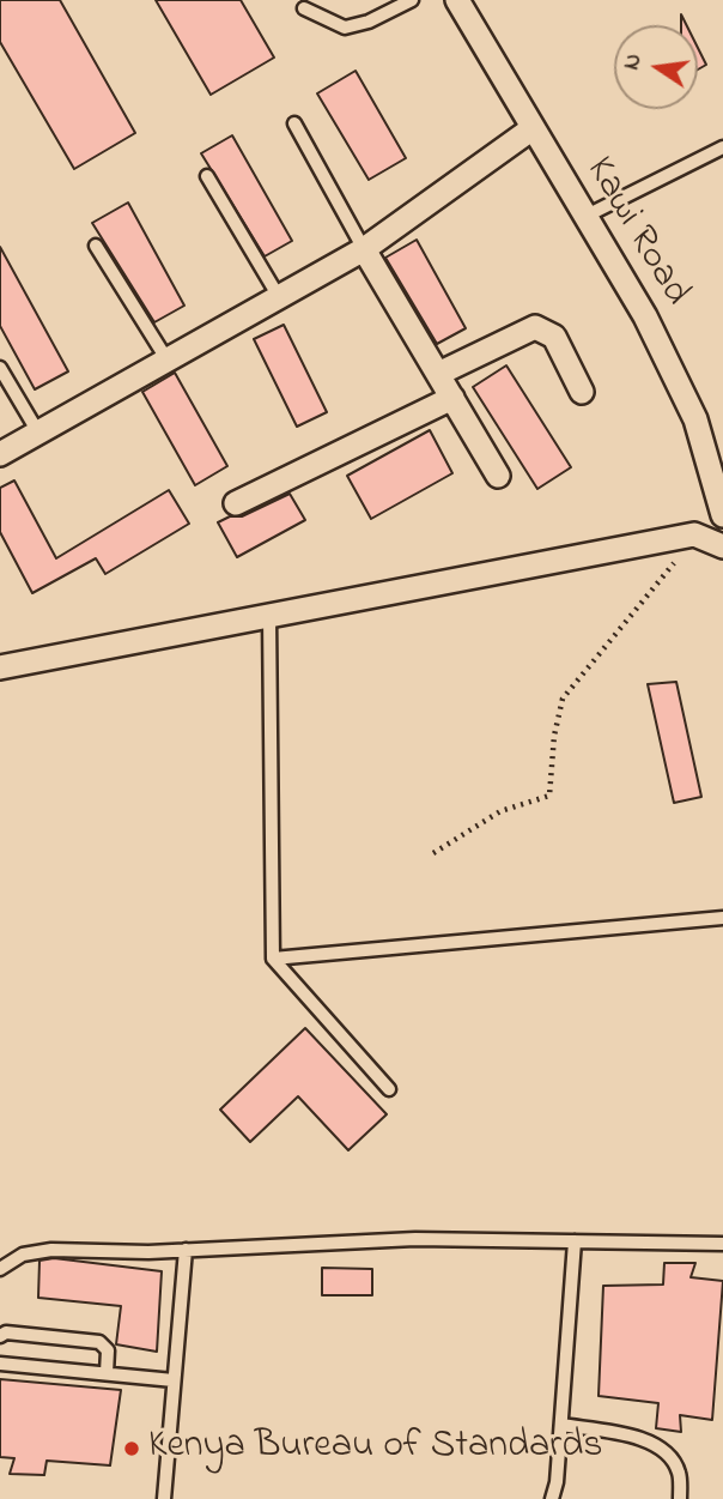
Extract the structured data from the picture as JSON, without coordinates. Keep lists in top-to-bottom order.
{
  "streets": {
    "street": ["Kawi Road"]
  },
  "places": ["Kenya Bureau of Standards"],
  "north": "left"
}
